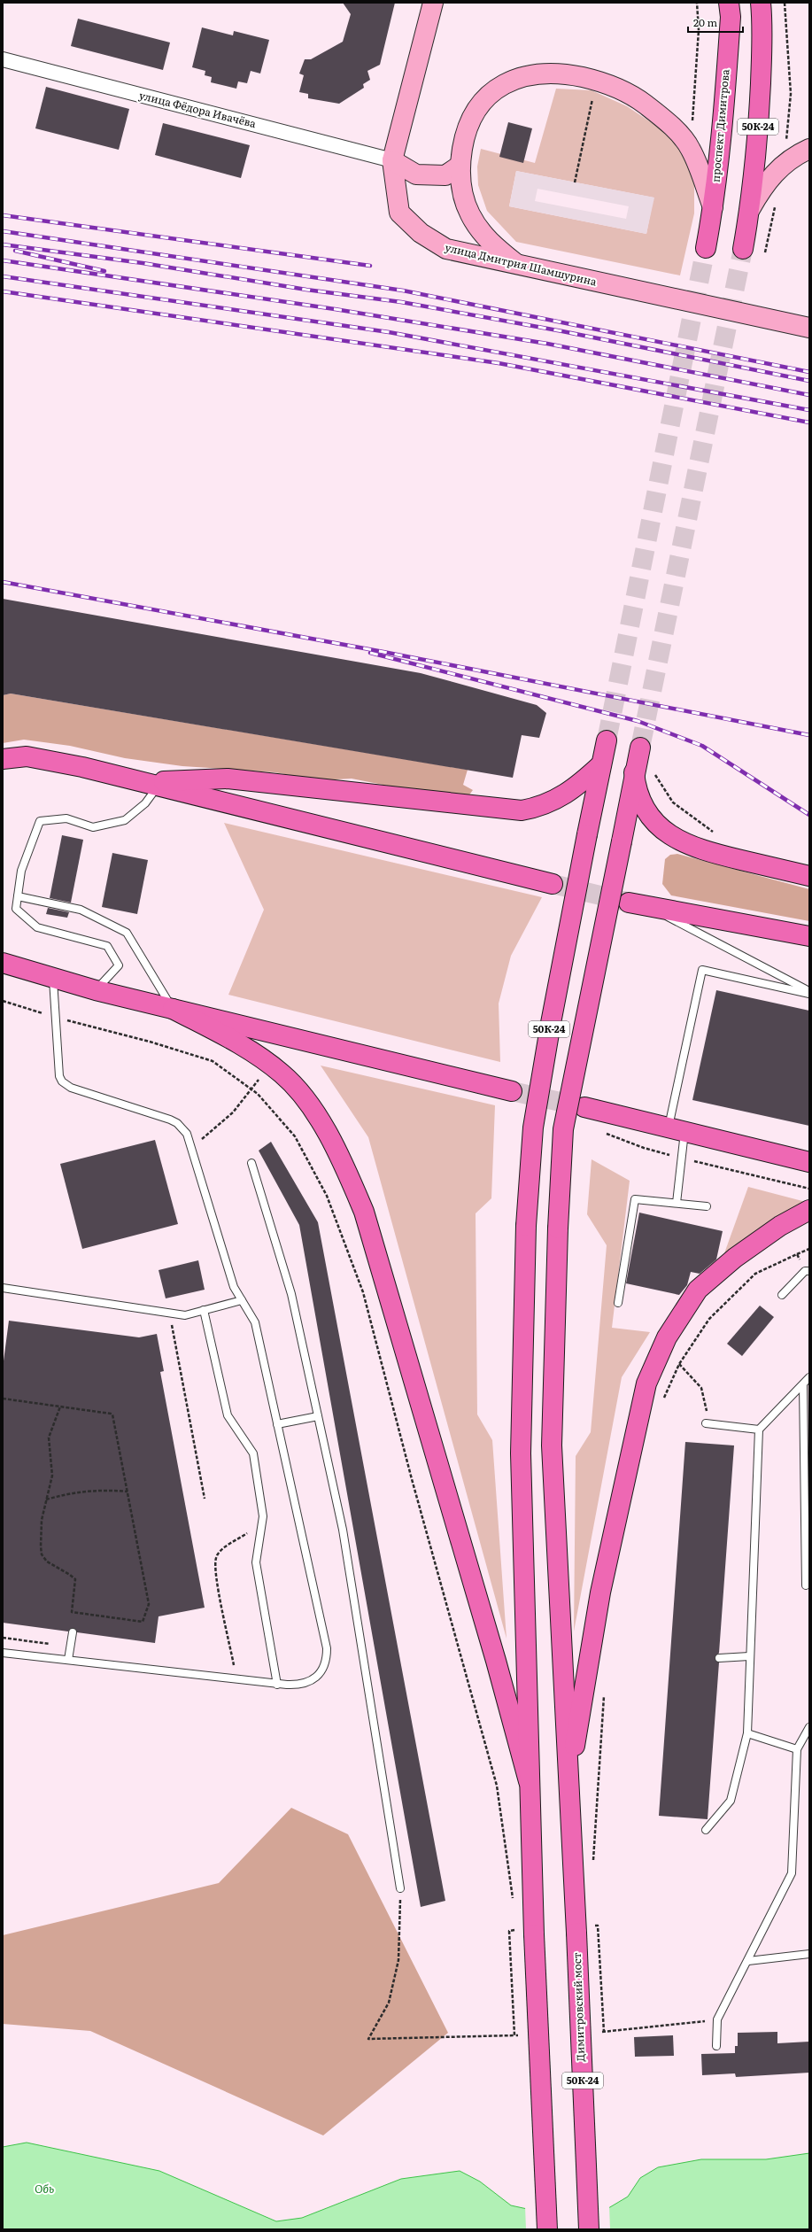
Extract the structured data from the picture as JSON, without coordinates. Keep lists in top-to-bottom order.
{
  "streets": {
    "main road": ["проспект Димитрова", "50К-24", "Димитровский мост"],
    "street": ["улица Фёдора Ивачёва", "улица Дмитрия Шамшурина"]
  },
  "crossings": [
    ["улица Фёдора Ивачёва", "улица Дмитрия Шамшурина"],
    ["50К-24", "Димитровский мост"]
  ],
  "water": ["Обь"],
  "scale_bar": "20 m"
}
